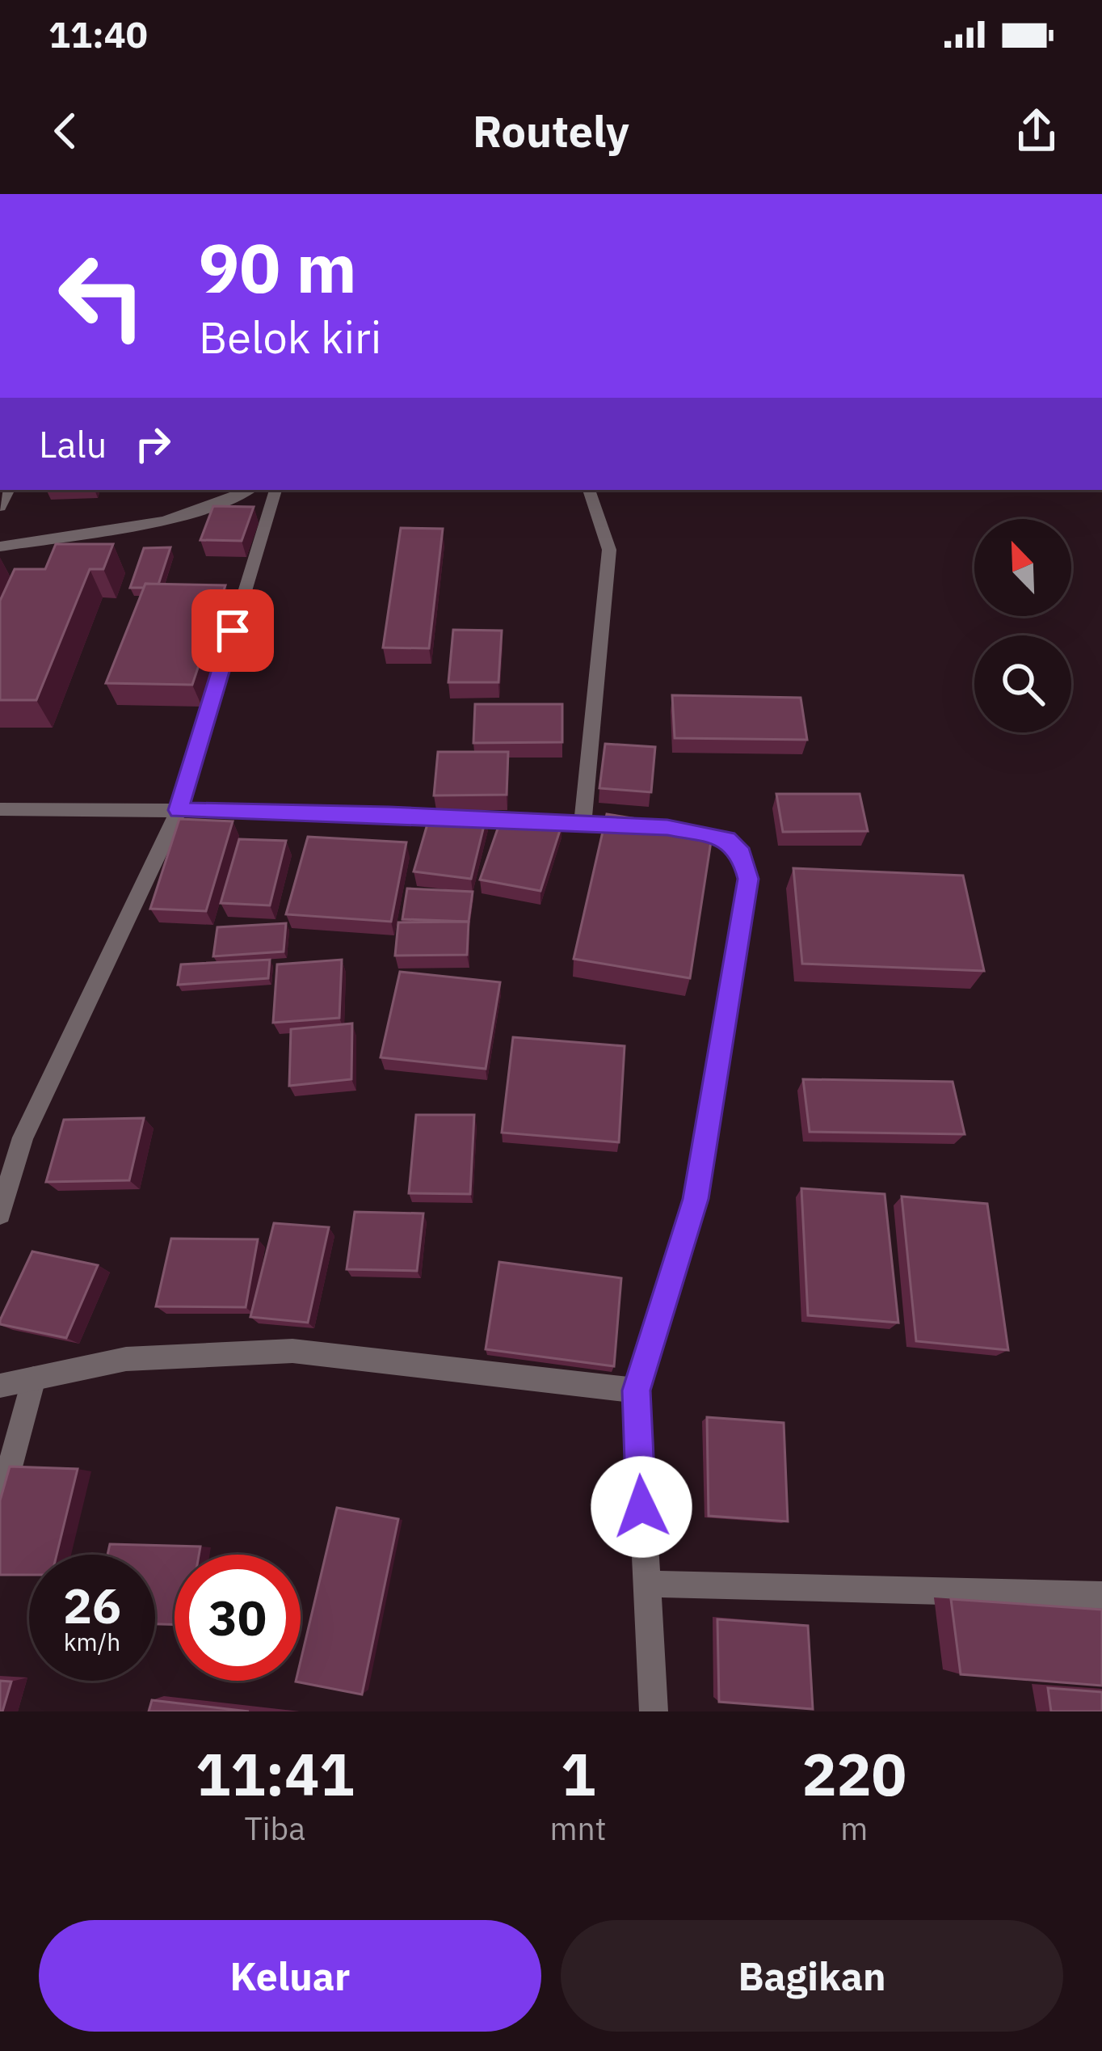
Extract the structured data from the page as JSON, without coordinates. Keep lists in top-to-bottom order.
{
  "north": "top left",
  "page": {
    "status": "11:40",
    "header": "Routely",
    "turn": ["90 m", "Belok kiri"],
    "then": "Lalu",
    "speed": "26 km/h",
    "limit": "30",
    "eta": [
      "11:41",
      "Tiba",
      "1",
      "mnt",
      "220",
      "m"
    ],
    "buttons": ["Keluar", "Bagikan"]
  }
}
